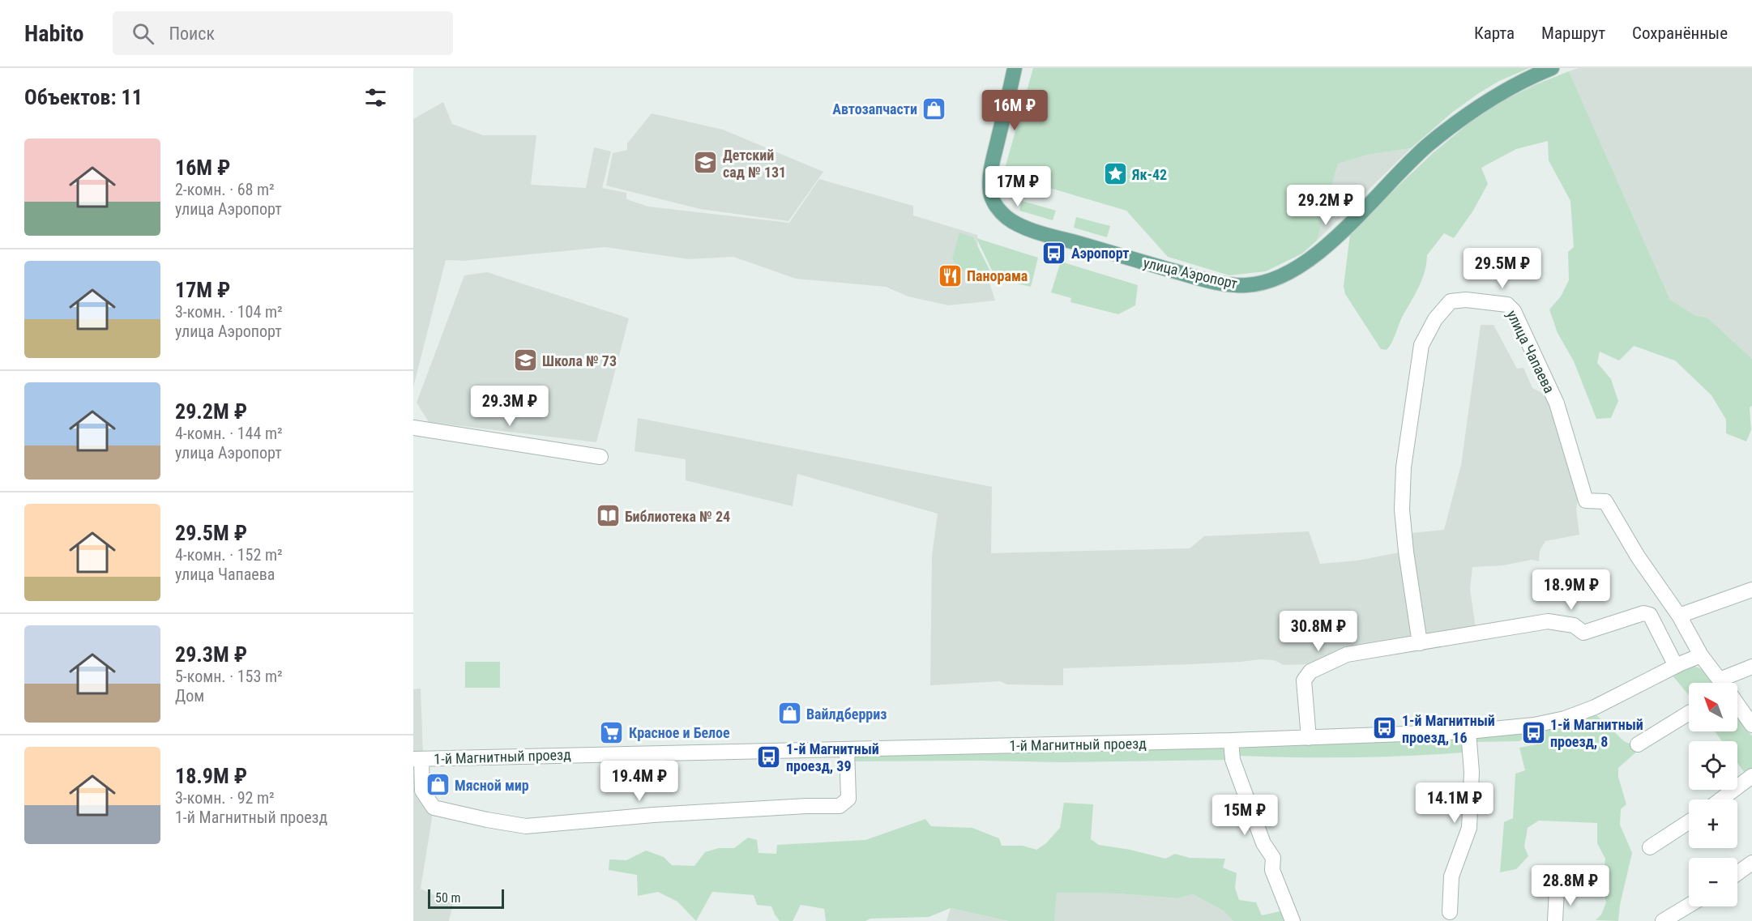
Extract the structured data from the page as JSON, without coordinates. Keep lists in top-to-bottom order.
{
  "streets": {
    "main road": ["улица Аэропорт"],
    "street": ["улица Чапаева", "1-й Магнитный проезд"]
  },
  "crossings": [
    ["улица Чапаева", "1-й Магнитный проезд"]
  ],
  "places": {
    "shop": ["Автозапчасти", "Вайлдберриз", "Мясной мир"],
    "school or university": ["Детский сад № 131", "Школа № 73"],
    "place": ["Як-42"],
    "bus stop": [
      "Аэропорт",
      "1-й Магнитный проезд, 16",
      "1-й Магнитный проезд, 8",
      "1-й Магнитный проезд, 39"
    ],
    "restaurant": ["Панорама"],
    "library": ["Библиотека № 24"],
    "supermarket": ["Красное и Белое"]
  },
  "scale_bar": "50 m",
  "north": "top left",
  "page": {
    "header": "Habito",
    "search": "Поиск",
    "nav": ["Карта", "Маршрут", "Сохранённые"],
    "heading": "Объектов: 11",
    "price": [
      "16M ₽",
      "17M ₽",
      "29.2M ₽",
      "29.5M ₽",
      "29.3M ₽",
      "18.9M ₽",
      "30.8M ₽",
      "19.4M ₽",
      "14.1M ₽",
      "15M ₽",
      "28.8M ₽"
    ],
    "list": [
      {
        "name": "16M ₽",
        "note": "2-комн. · 68 m² · улица Аэропорт"
      },
      {
        "name": "17M ₽",
        "note": "3-комн. · 104 m² · улица Аэропорт"
      },
      {
        "name": "29.2M ₽",
        "note": "4-комн. · 144 m² · улица Аэропорт"
      },
      {
        "name": "29.5M ₽",
        "note": "4-комн. · 152 m² · улица Чапаева"
      },
      {
        "name": "29.3M ₽",
        "note": "5-комн. · 153 m² · Дом"
      },
      {
        "name": "18.9M ₽",
        "note": "3-комн. · 92 m² · 1-й Магнитный проезд"
      }
    ],
    "map_buttons": ["+", "−"],
    "scale": "50 m"
  }
}
